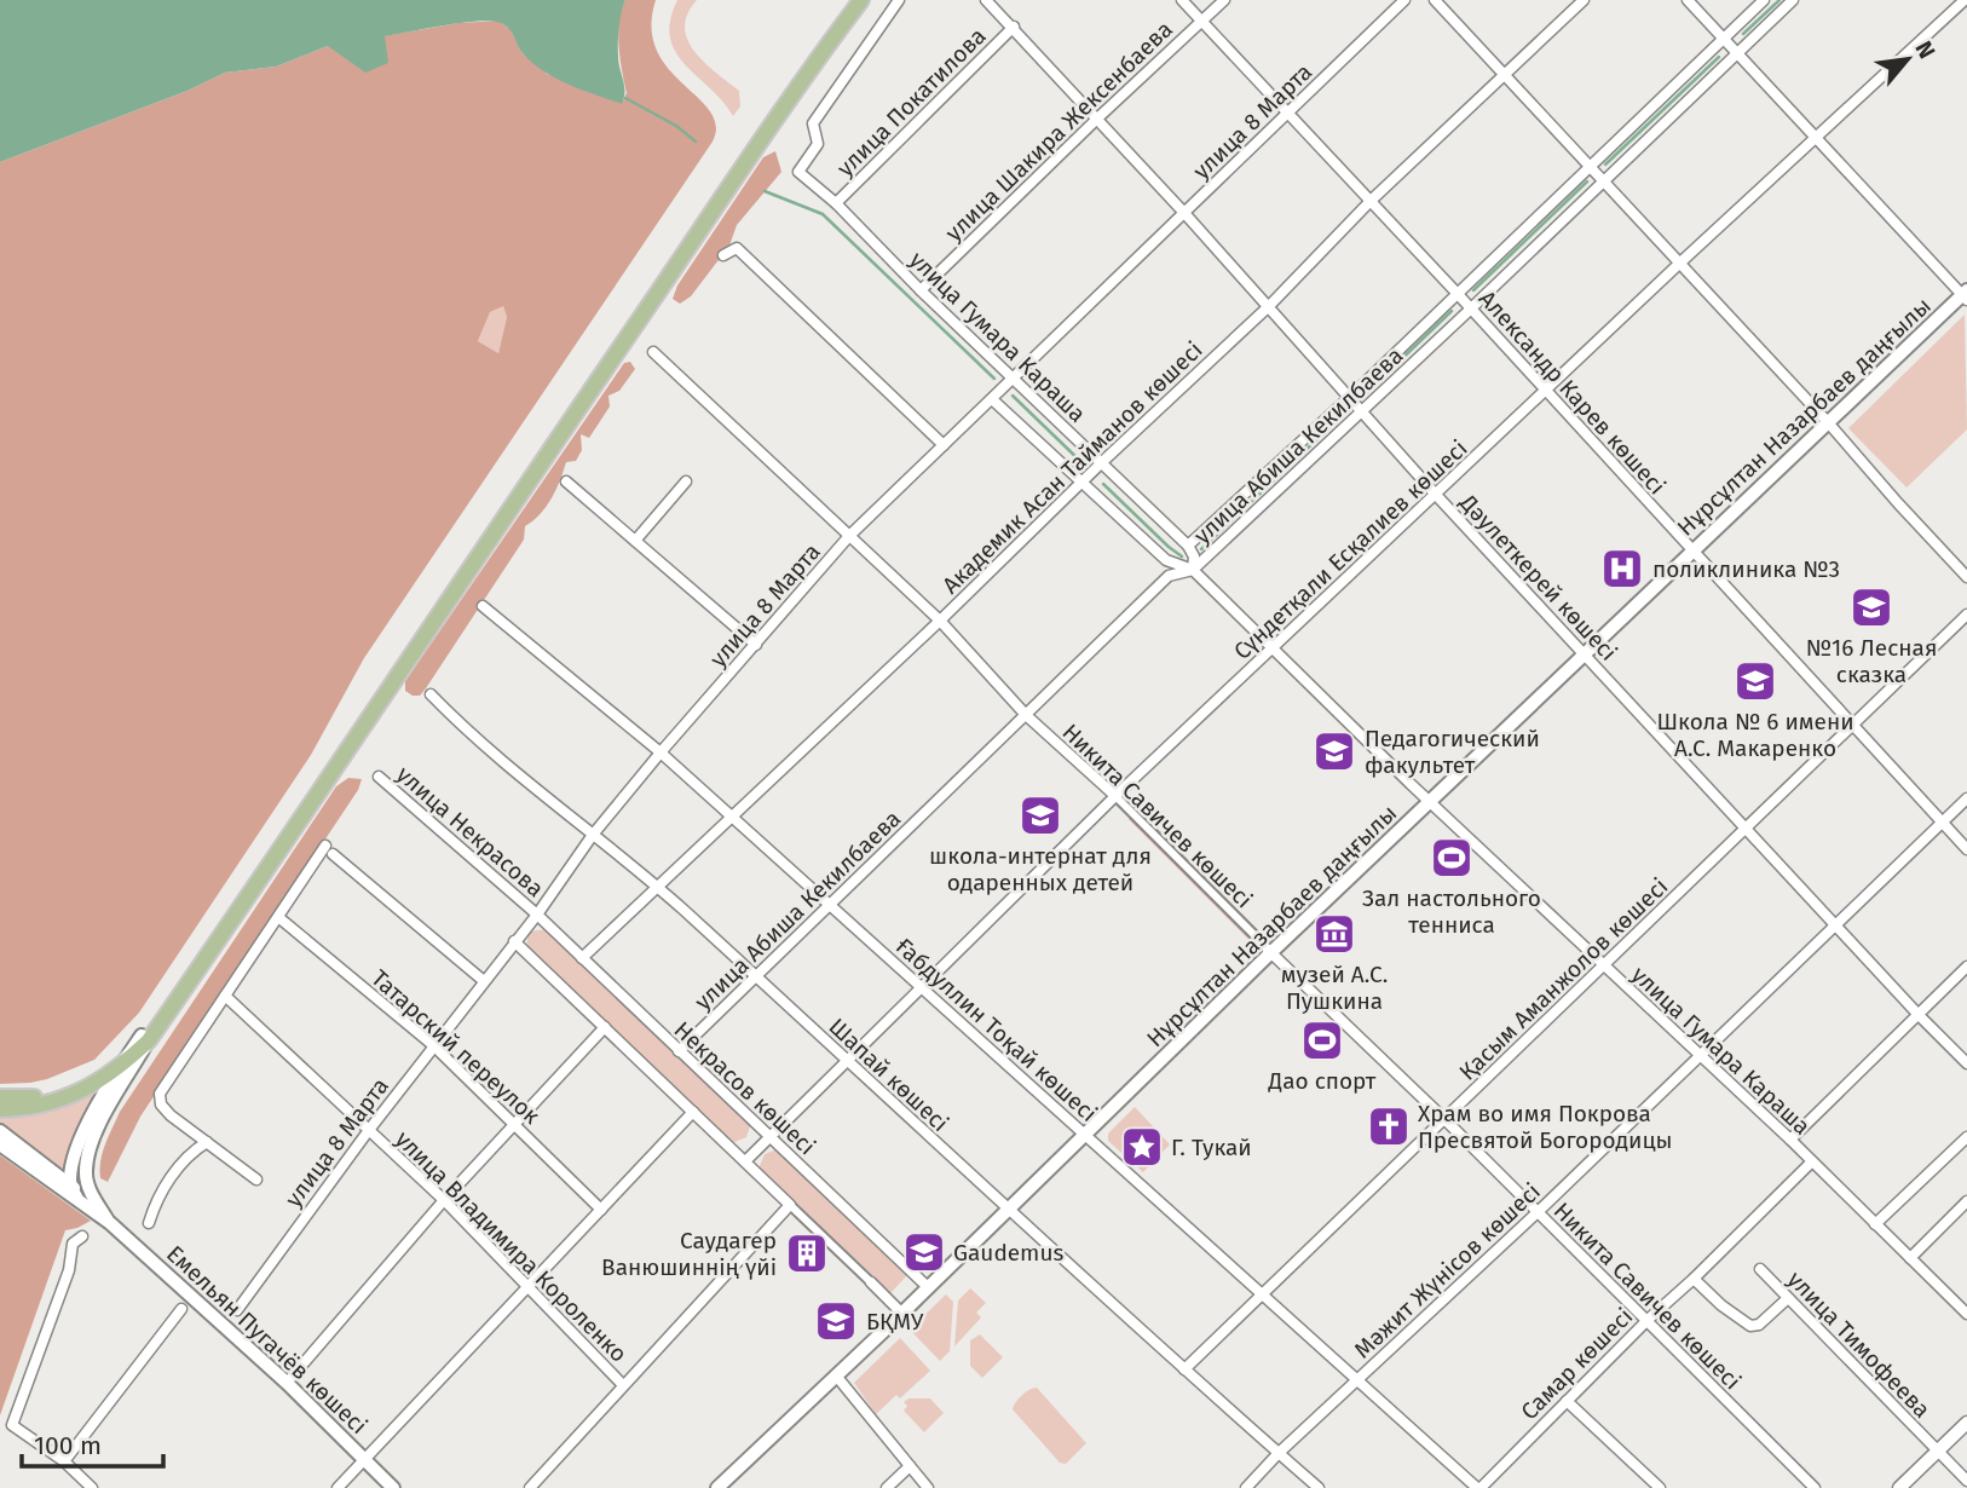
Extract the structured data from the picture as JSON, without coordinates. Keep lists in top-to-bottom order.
{
  "streets": {
    "main road": ["Нұрсұлтан Назарбаев даңғылы", "Емельян Пугачёв көшесі"],
    "street": [
      "улица Покатилова",
      "улица 8 Марта",
      "улица Шакира Жексенбаева",
      "улица Гумара Караша",
      "Александр Карев көшесі",
      "улица Абиша Кекилбаева",
      "Академик Асан Тайманов көшесі",
      "Сүндетқали Есқалиев көшесі",
      "Дәулеткерей көшесі",
      "Никита Савичев көшесі",
      "улица Некрасова",
      "Қасым Аманжолов көшесі",
      "Ғабдуллин Тоқай көшесі",
      "Татарский переулок",
      "Шапай көшесі",
      "Некрасов көшесі",
      "улица Владимира Короленко",
      "Мәжит Жүнісов көшесі",
      "улица Тимофеева",
      "Самар көшесі"
    ]
  },
  "crossings": [
    ["улица Покатилова", "улица Гумара Караша"],
    ["улица Покатилова", "Дәулеткерей көшесі"],
    ["улица 8 Марта", "улица Гумара Караша"],
    ["улица 8 Марта", "Александр Карев көшесі"],
    ["улица 8 Марта", "Дәулеткерей көшесі"],
    ["улица 8 Марта", "Никита Савичев көшесі"],
    ["улица 8 Марта", "улица Некрасова"],
    ["улица 8 Марта", "Ғабдуллин Тоқай көшесі"],
    ["улица 8 Марта", "Татарский переулок"],
    ["улица 8 Марта", "Шапай көшесі"],
    ["улица 8 Марта", "Некрасов көшесі"],
    ["улица 8 Марта", "улица Владимира Короленко"],
    ["улица Шакира Жексенбаева", "улица Гумара Караша"],
    ["улица Шакира Жексенбаева", "Александр Карев көшесі"],
    ["улица Шакира Жексенбаева", "Дәулеткерей көшесі"],
    ["улица Гумара Караша", "Нұрсұлтан Назарбаев даңғылы"],
    ["улица Гумара Караша", "улица Абиша Кекилбаева"],
    ["улица Гумара Караша", "Академик Асан Тайманов көшесі"],
    ["улица Гумара Караша", "Сүндетқали Есқалиев көшесі"],
    ["улица Гумара Караша", "Қасым Аманжолов көшесі"],
    ["улица Гумара Караша", "Мәжит Жүнісов көшесі"],
    ["улица Гумара Караша", "Самар көшесі"],
    ["Александр Карев көшесі", "Нұрсұлтан Назарбаев даңғылы"],
    ["Александр Карев көшесі", "улица Абиша Кекилбаева"],
    ["Александр Карев көшесі", "Академик Асан Тайманов көшесі"],
    ["Александр Карев көшесі", "Сүндетқали Есқалиев көшесі"],
    ["Александр Карев көшесі", "Қасым Аманжолов көшесі"],
    ["Александр Карев көшесі", "Мәжит Жүнісов көшесі"],
    ["Нұрсұлтан Назарбаев даңғылы", "Дәулеткерей көшесі"],
    ["Нұрсұлтан Назарбаев даңғылы", "Никита Савичев көшесі"],
    ["Нұрсұлтан Назарбаев даңғылы", "Ғабдуллин Тоқай көшесі"],
    ["Нұрсұлтан Назарбаев даңғылы", "Шапай көшесі"],
    ["Нұрсұлтан Назарбаев даңғылы", "Некрасов көшесі"],
    ["улица Абиша Кекилбаева", "Дәулеткерей көшесі"],
    ["улица Абиша Кекилбаева", "Никита Савичев көшесі"],
    ["улица Абиша Кекилбаева", "Ғабдуллин Тоқай көшесі"],
    ["улица Абиша Кекилбаева", "Шапай көшесі"],
    ["улица Абиша Кекилбаева", "Некрасов көшесі"],
    ["Академик Асан Тайманов көшесі", "Дәулеткерей көшесі"],
    ["Академик Асан Тайманов көшесі", "Никита Савичев көшесі"],
    ["Академик Асан Тайманов көшесі", "Ғабдуллин Тоқай көшесі"],
    ["Академик Асан Тайманов көшесі", "Шапай көшесі"],
    ["Академик Асан Тайманов көшесі", "Некрасов көшесі"],
    ["Сүндетқали Есқалиев көшесі", "Дәулеткерей көшесі"],
    ["Сүндетқали Есқалиев көшесі", "Никита Савичев көшесі"],
    ["Сүндетқали Есқалиев көшесі", "Ғабдуллин Тоқай көшесі"],
    ["Сүндетқали Есқалиев көшесі", "Шапай көшесі"],
    ["Сүндетқали Есқалиев көшесі", "Некрасов көшесі"],
    ["Дәулеткерей көшесі", "Қасым Аманжолов көшесі"],
    ["Дәулеткерей көшесі", "Мәжит Жүнісов көшесі"],
    ["Никита Савичев көшесі", "Қасым Аманжолов көшесі"],
    ["Никита Савичев көшесі", "Мәжит Жүнісов көшесі"],
    ["Никита Савичев көшесі", "Самар көшесі"],
    ["улица Некрасова", "Некрасов көшесі"],
    ["Қасым Аманжолов көшесі", "Ғабдуллин Тоқай көшесі"],
    ["Қасым Аманжолов көшесі", "Шапай көшесі"],
    ["Ғабдуллин Тоқай көшесі", "Мәжит Жүнісов көшесі"],
    ["Ғабдуллин Тоқай көшесі", "Самар көшесі"],
    ["Шапай көшесі", "Мәжит Жүнісов көшесі"]
  ],
  "places": {
    "hospital": ["поликлиника №3"],
    "school or university": [
      "№16 Лесная сказка",
      "Школа № 6 имени А.С. Макаренко",
      "Педагогический факультет",
      "школа-интернат для одаренных детей",
      "Gaudemus",
      "БҚМУ"
    ],
    "sports": ["Зал настольного тенниса", "Дао спорт"],
    "museum": ["музей А.С. Пушкина"],
    "church": ["Храм во имя Покрова Пресвятой Богородицы"],
    "place": ["Г. Тукай"],
    "building": ["Саудагер Ванюшиннің үйі"]
  },
  "scale_bar": "100 m",
  "north": "top right"
}
